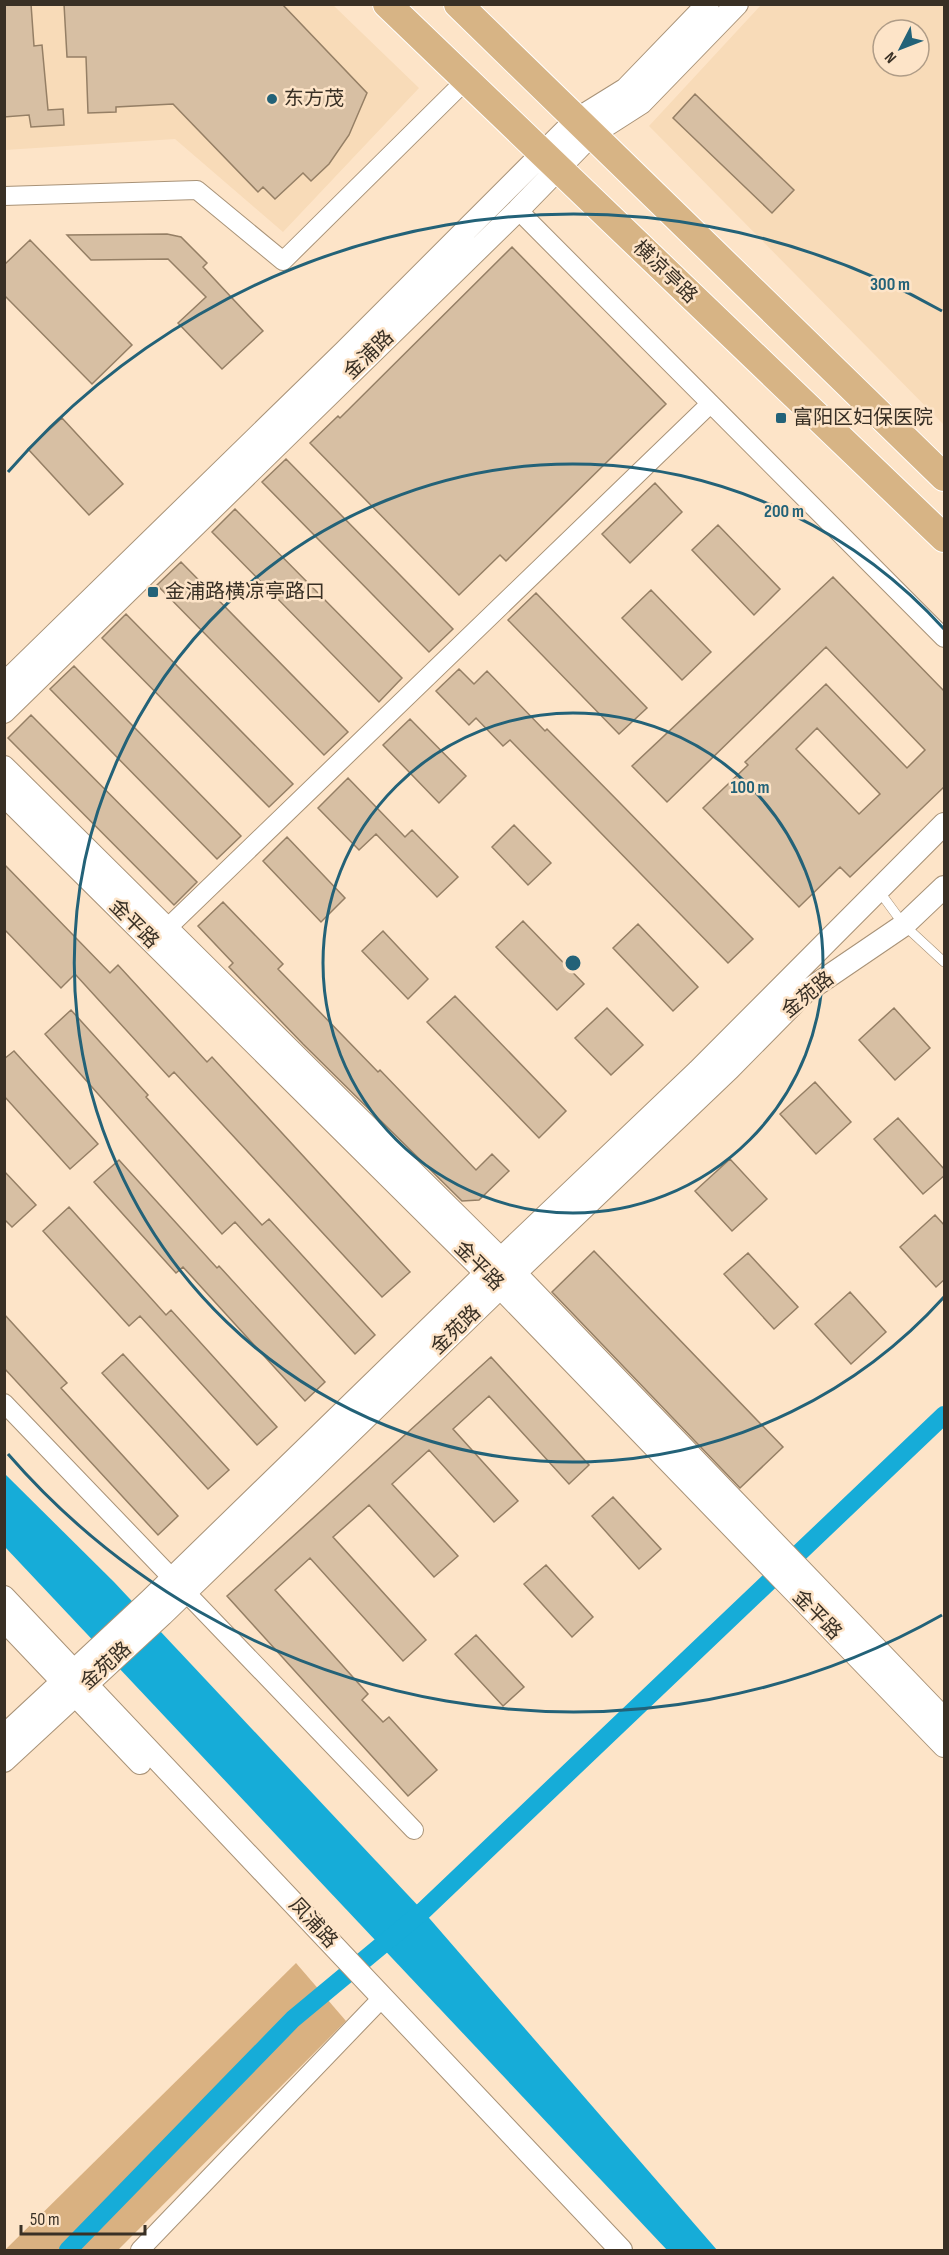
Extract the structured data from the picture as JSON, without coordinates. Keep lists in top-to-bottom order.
{
  "streets": {
    "main road": ["横凉亭路"],
    "street": [
      "金浦路",
      "金平路",
      "金苑路",
      "凤浦路"
    ]
  },
  "crossings": [
    ["横凉亭路", "金浦路"],
    ["金平路", "金苑路"],
    ["金苑路", "凤浦路"]
  ],
  "places": {
    "other": ["东方茂"],
    "transit": ["富阳区妇保医院", "金浦路横凉亭路口"]
  },
  "scale_bar": "50 m",
  "north": "bottom left",
  "rings": ["300 m", "200 m", "100 m"]
}
